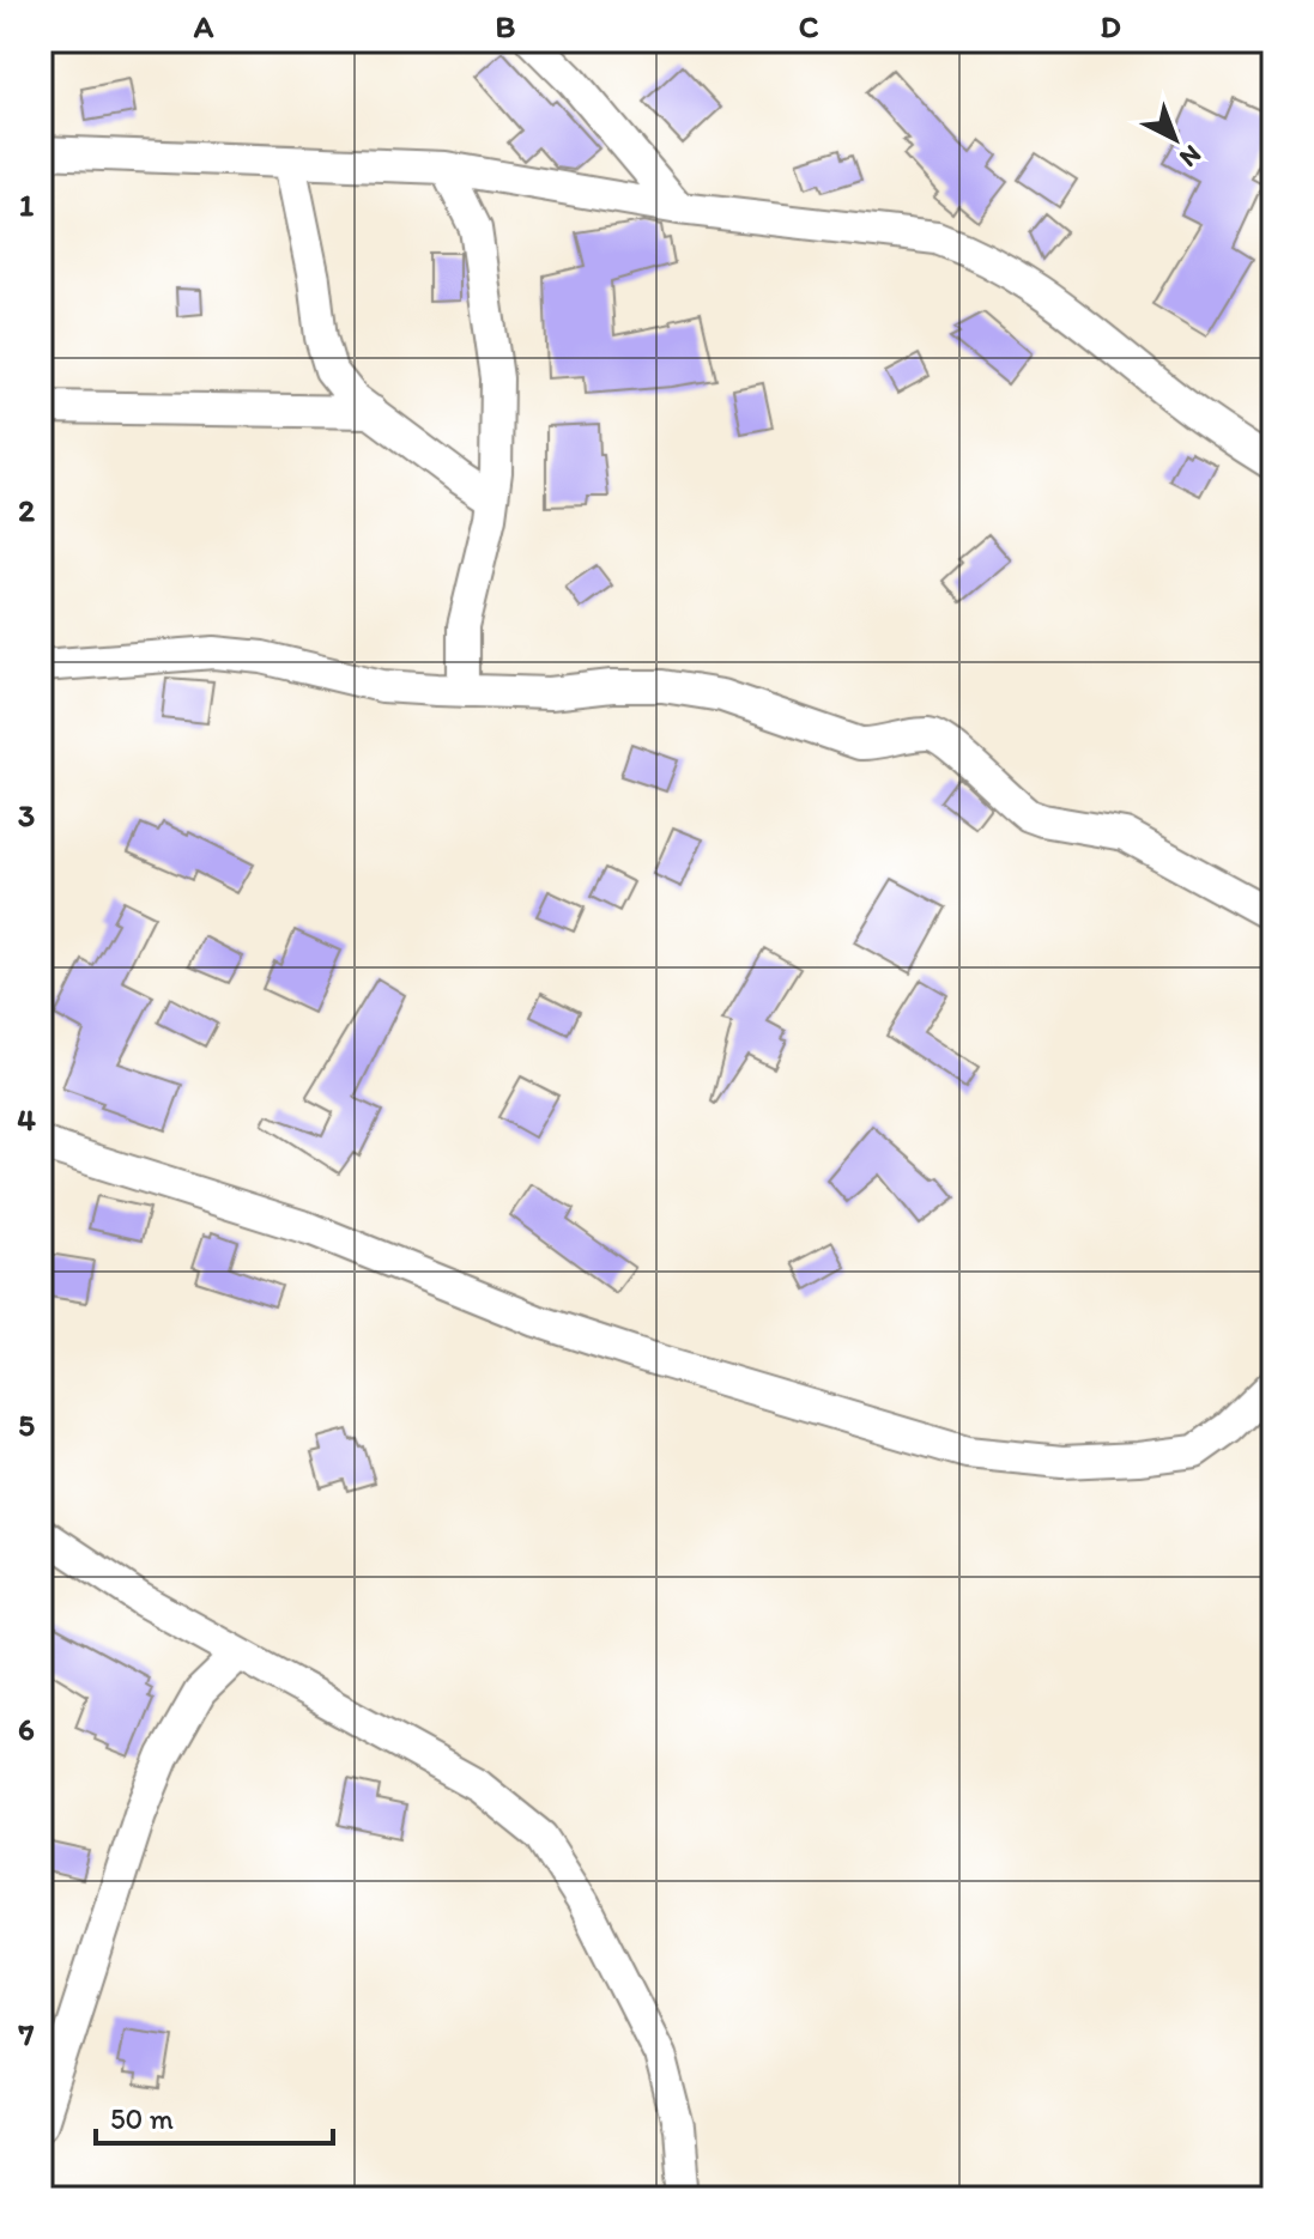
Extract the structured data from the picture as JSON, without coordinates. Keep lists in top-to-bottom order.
{
  "scale_bar": "50 m",
  "north": "bottom right",
  "grid": {
    "columns": [
      "A",
      "B",
      "C",
      "D"
    ],
    "rows": [
      "1",
      "2",
      "3",
      "4",
      "5",
      "6",
      "7"
    ]
  }
}
